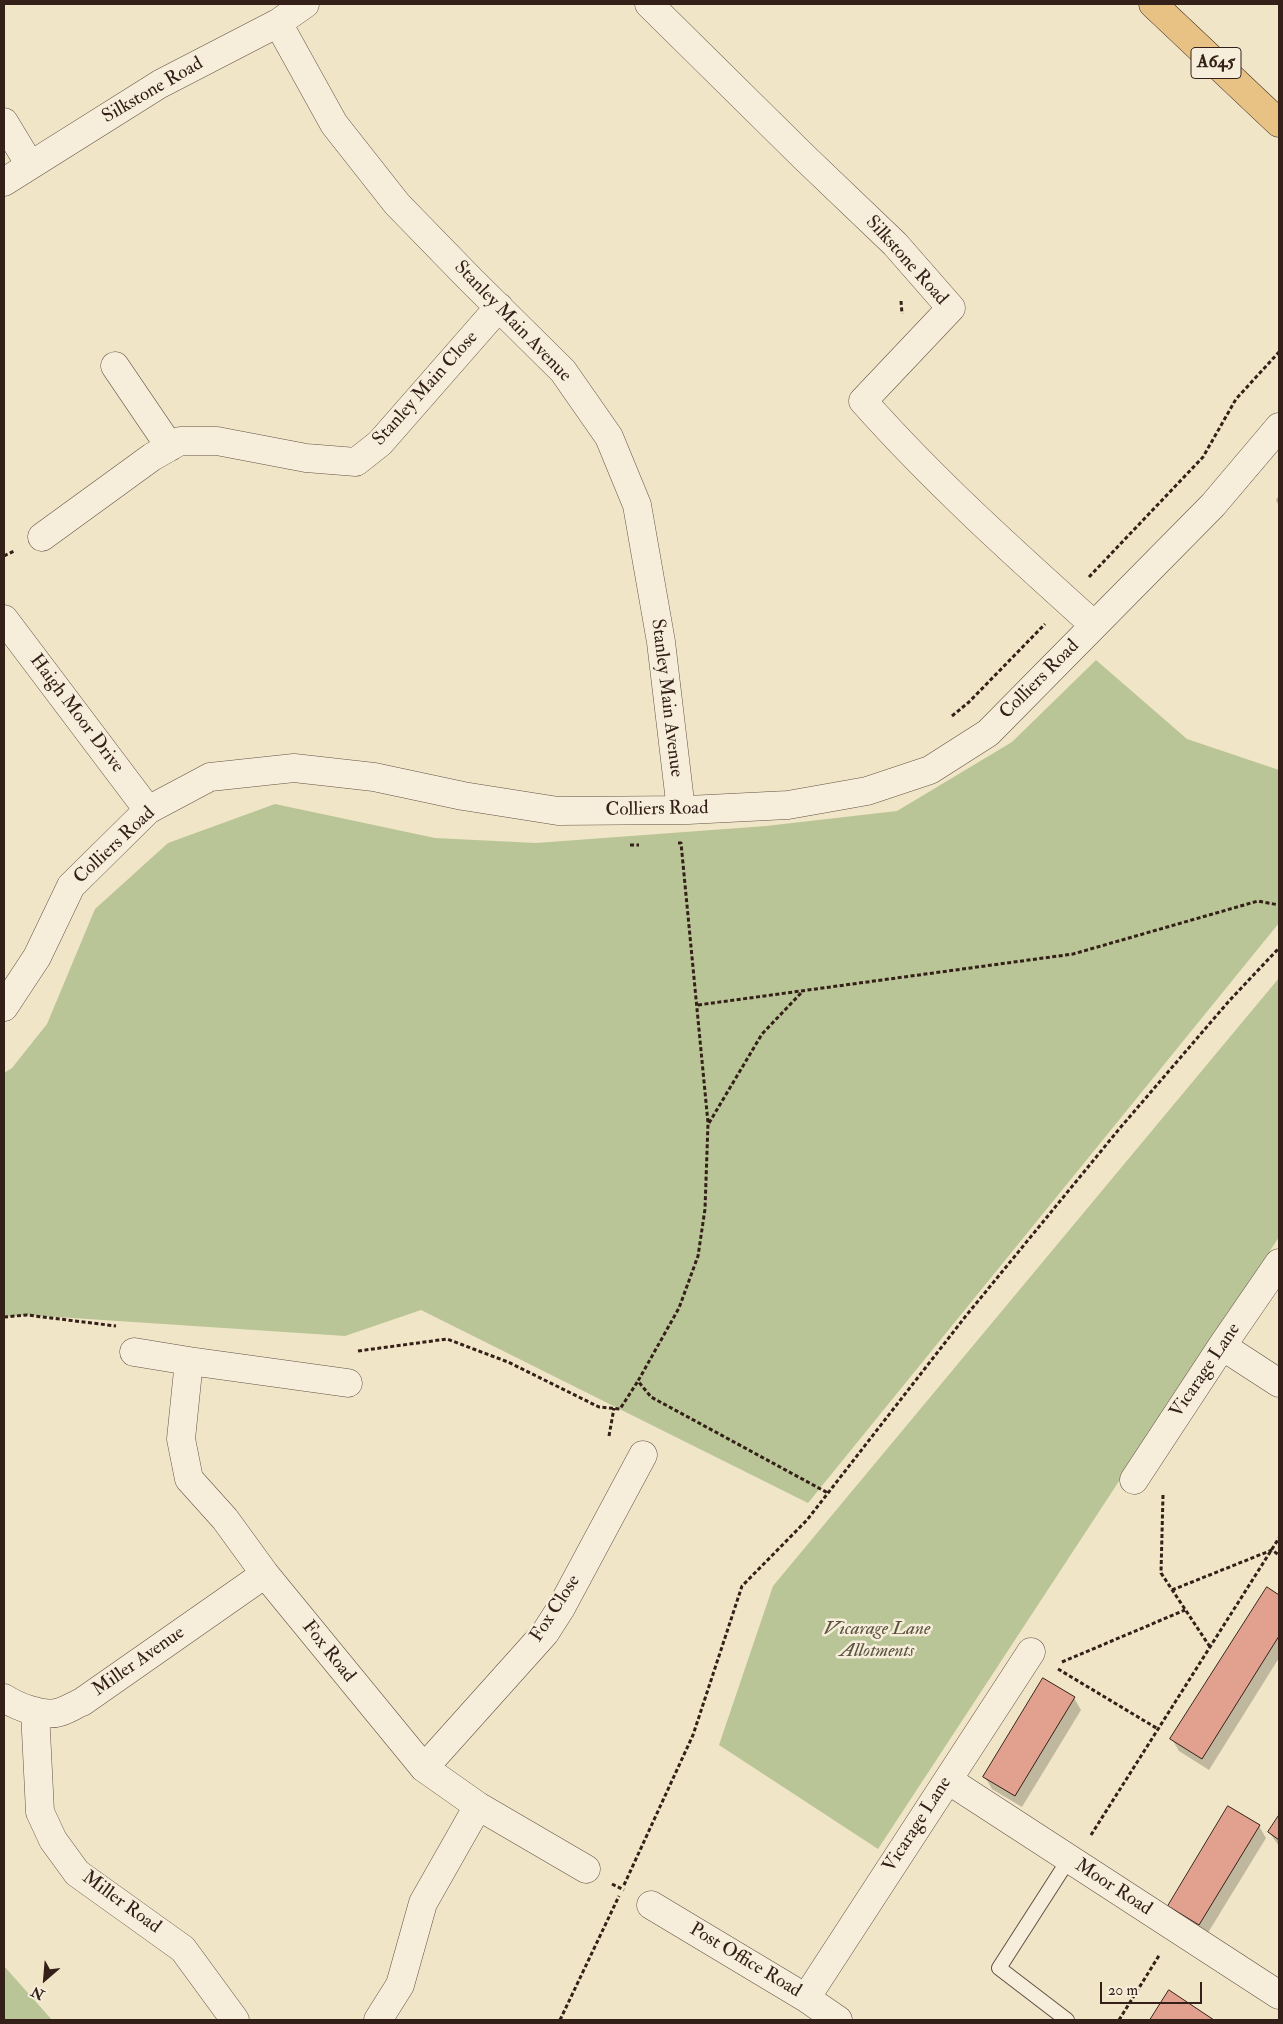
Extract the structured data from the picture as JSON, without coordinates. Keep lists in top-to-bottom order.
{
  "streets": {
    "main road": ["A645"],
    "street": [
      "Silkstone Road",
      "Stanley Main Avenue",
      "Stanley Main Close",
      "Colliers Road",
      "Haigh Moor Drive",
      "Vicarage Lane",
      "Fox Close",
      "Fox Road",
      "Miller Avenue",
      "Moor Road",
      "Miller Road",
      "Post Office Road"
    ]
  },
  "crossings": [
    ["Silkstone Road", "Stanley Main Avenue"],
    ["Silkstone Road", "Colliers Road"],
    ["Stanley Main Avenue", "Stanley Main Close"],
    ["Stanley Main Avenue", "Colliers Road"],
    ["Colliers Road", "Haigh Moor Drive"],
    ["Vicarage Lane", "Moor Road"],
    ["Vicarage Lane", "Post Office Road"],
    ["Fox Close", "Fox Road"],
    ["Fox Road", "Miller Avenue"],
    ["Miller Avenue", "Miller Road"]
  ],
  "parks": ["Vicarage Lane Allotments"],
  "scale_bar": "20 m",
  "north": "bottom left"
}
